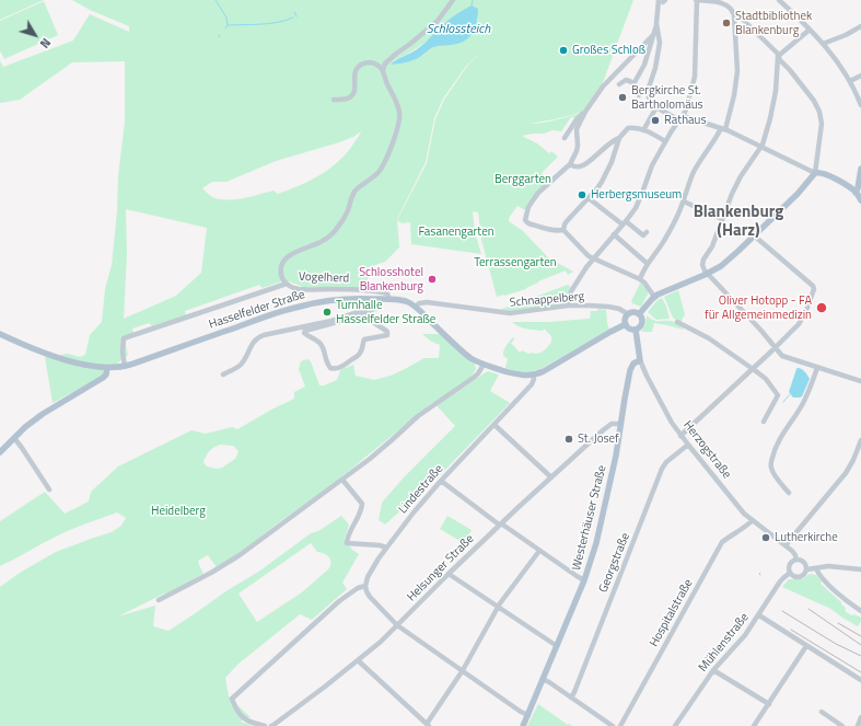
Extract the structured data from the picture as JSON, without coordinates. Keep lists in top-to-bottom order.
{
  "streets": {
    "main road": ["Hasselfelder Straße", "Herzogstraße", "Westerhäuser Straße"],
    "street": [
      "Vogelherd",
      "Schnappelberg",
      "Lindestraße",
      "Georgstraße",
      "Helsunger Straße",
      "Hospitalstraße",
      "Mühlenstraße"
    ]
  },
  "crossings": [
    ["Vogelherd", "Hasselfelder Straße"],
    ["Schnappelberg", "Hasselfelder Straße"],
    ["Schnappelberg", "Herzogstraße"],
    ["Hasselfelder Straße", "Herzogstraße"],
    ["Hasselfelder Straße", "Lindestraße"],
    ["Herzogstraße", "Westerhäuser Straße"],
    ["Herzogstraße", "Georgstraße"],
    ["Herzogstraße", "Hospitalstraße"],
    ["Herzogstraße", "Mühlenstraße"],
    ["Westerhäuser Straße", "Helsunger Straße"]
  ],
  "districts": ["Blankenburg (Harz)"],
  "water": ["Schlossteich"],
  "parks": [
    "Berggarten",
    "Fasanengarten",
    "Terrassengarten",
    "Heidelberg"
  ],
  "places": [
    "Stadtbibliothek Blankenburg",
    "Großes Schloß",
    "Bergkirche St. Bartholomäus",
    "Rathaus",
    "Herbergsmuseum",
    "Schlosshotel Blankenburg",
    "Oliver Hotopp - FA für Allgemeinmedizin",
    "Turnhalle Hasselfelder Straße",
    "St. Josef",
    "Lutherkirche"
  ],
  "north": "bottom right"
}
